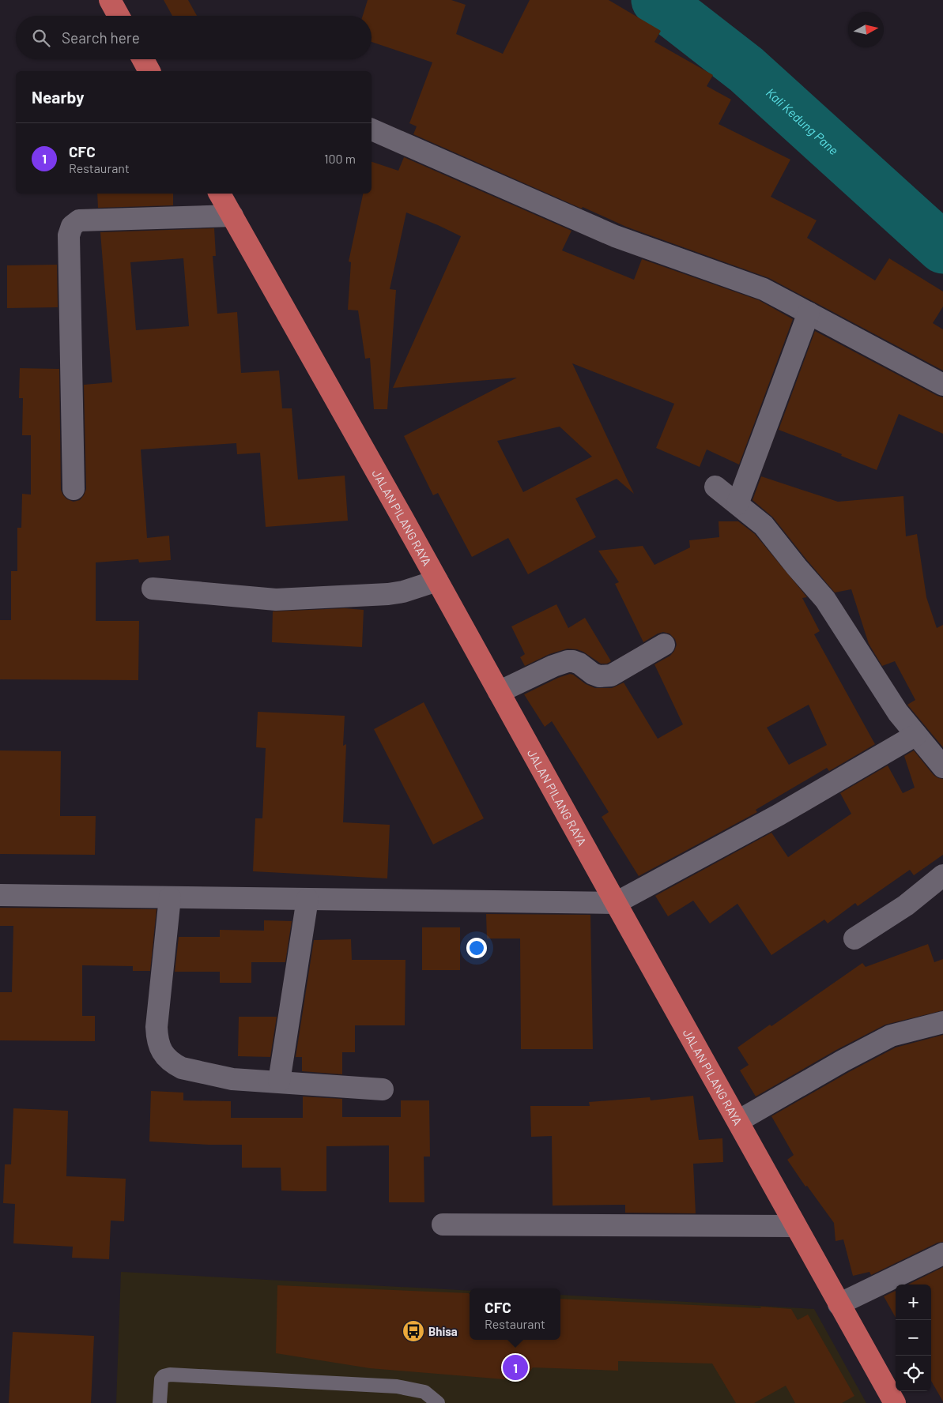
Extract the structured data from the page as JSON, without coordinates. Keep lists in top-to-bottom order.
{
  "streets": {
    "highway": ["JALAN PILANG RAYA"]
  },
  "water": ["Kali Kedung Pane"],
  "places": {
    "bus stop": ["Bhisa"]
  },
  "north": "right",
  "page": {
    "search": "Search here",
    "heading": "Nearby",
    "list": [
      {
        "mark": "1",
        "name": "CFC",
        "note": "Restaurant",
        "value": "100 m"
      }
    ],
    "map_buttons": ["+", "−"],
    "popup": ["CFC", "Restaurant"],
    "pins": "1"
  }
}
